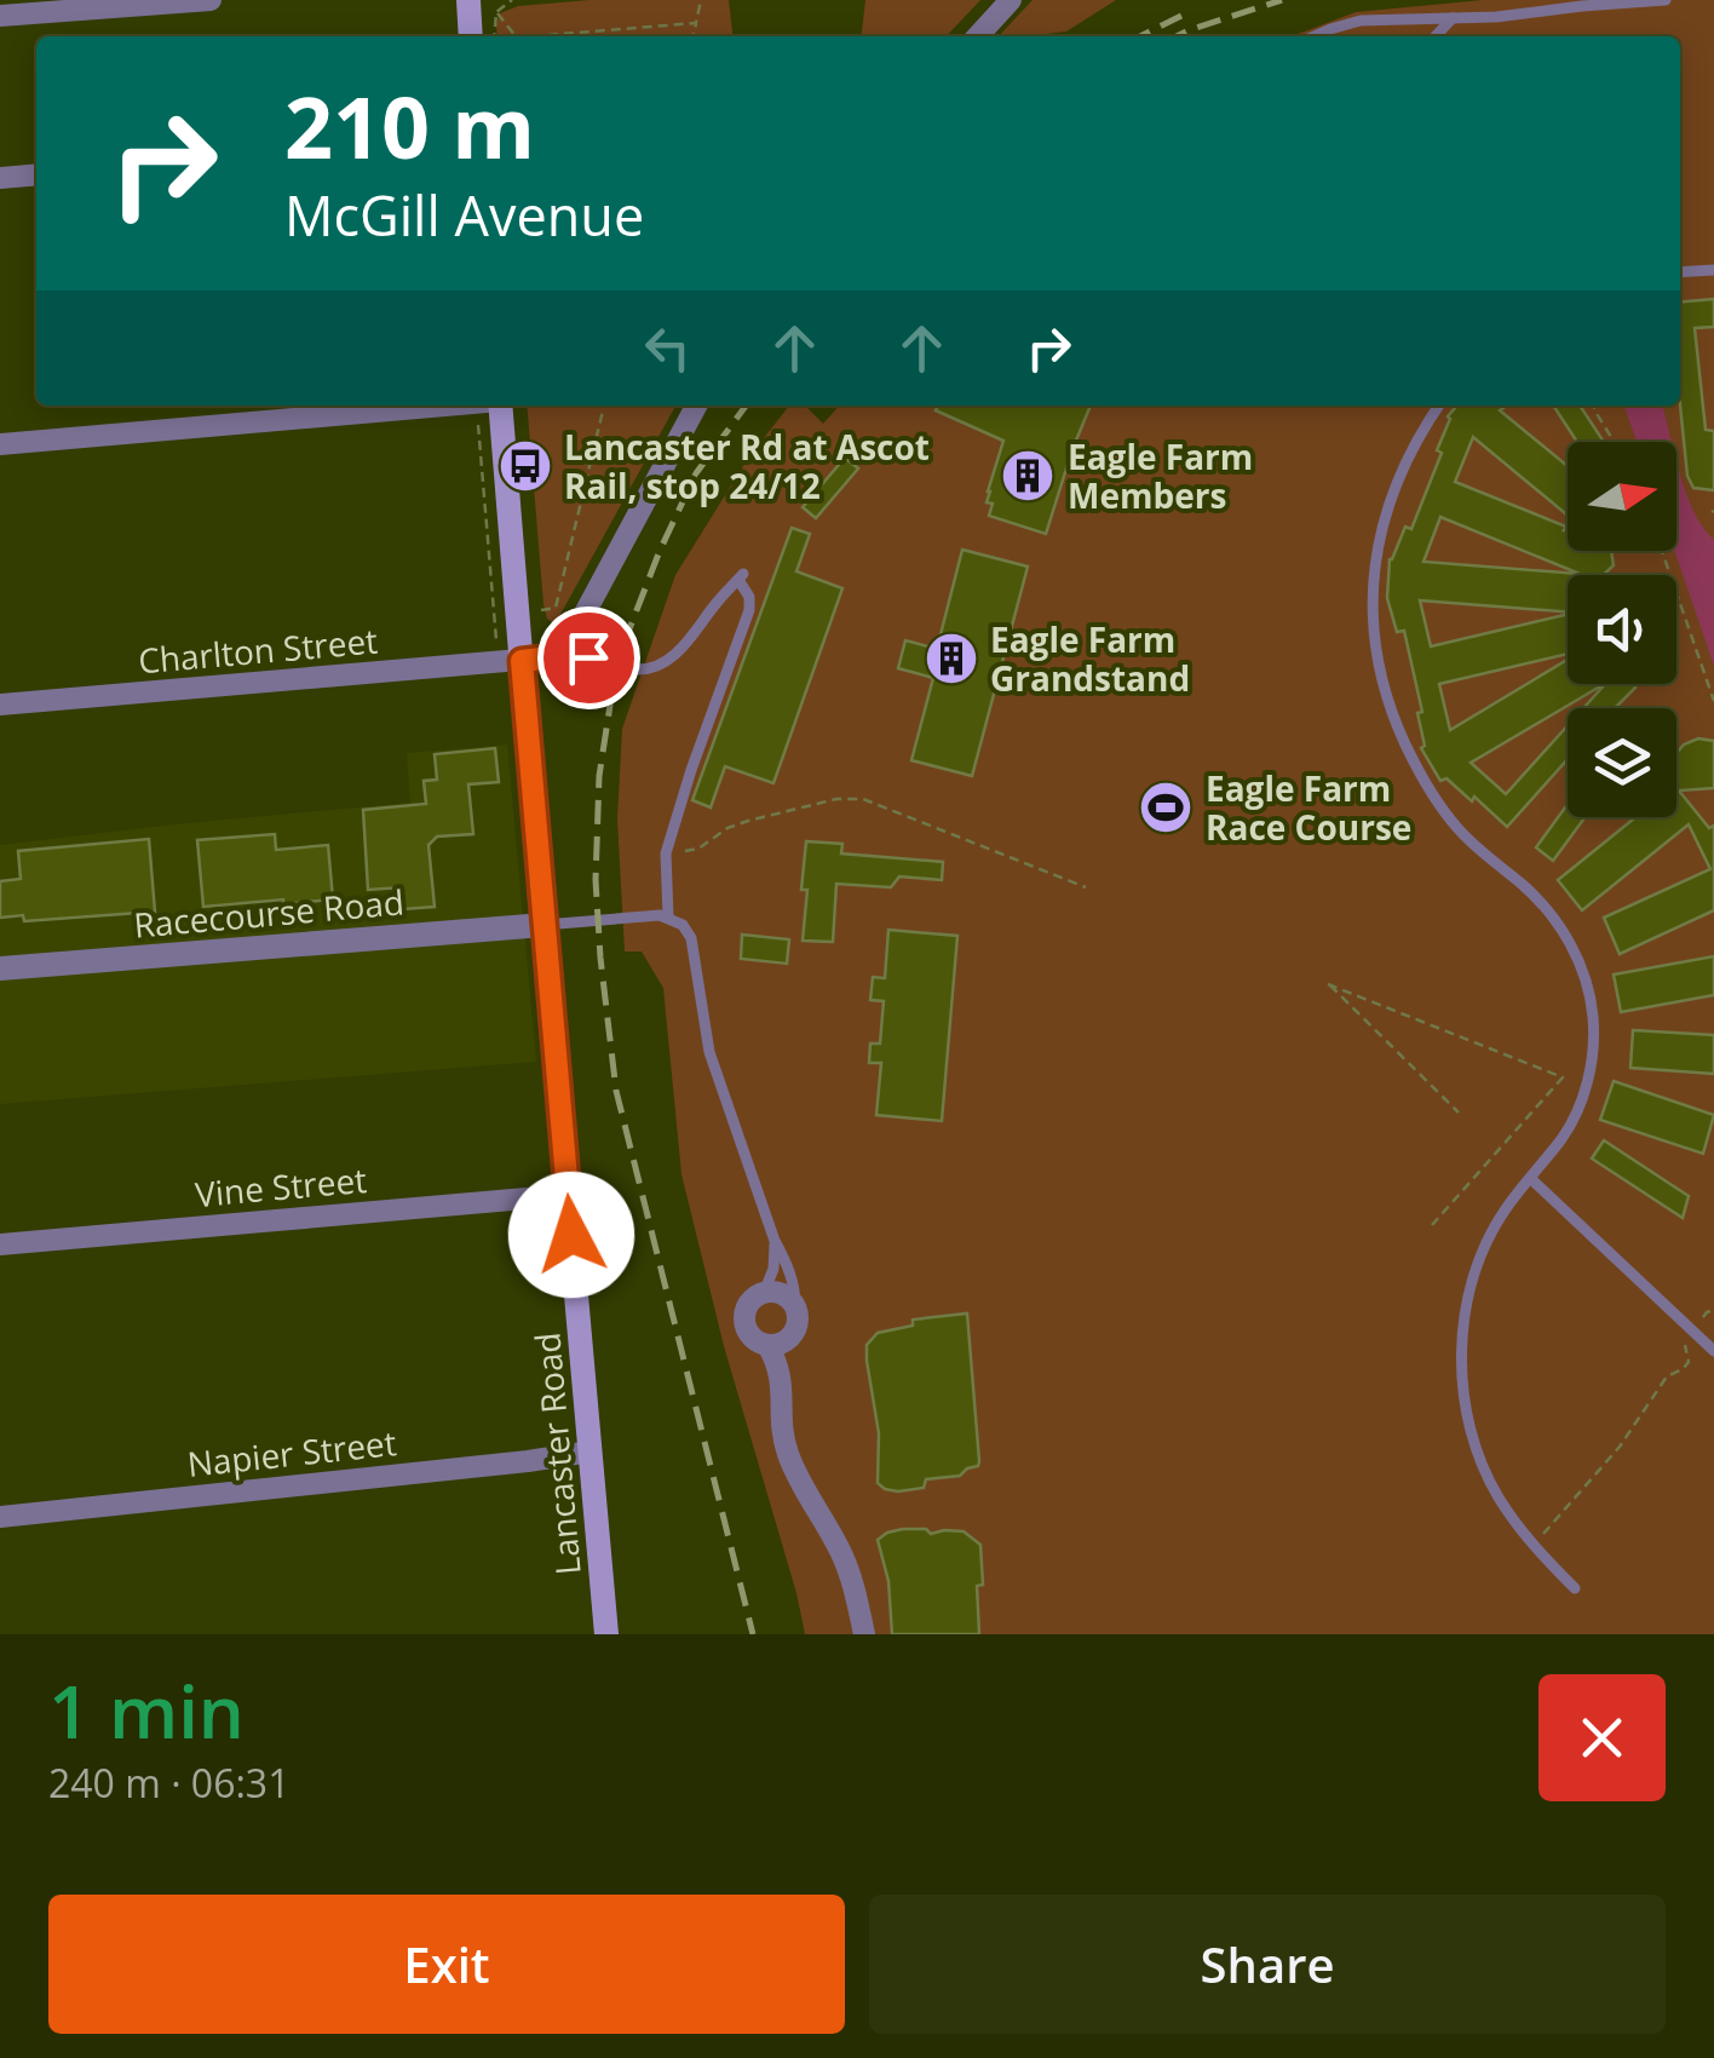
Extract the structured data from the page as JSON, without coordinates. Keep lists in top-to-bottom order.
{
  "streets": {
    "main road": ["Lancaster Road"],
    "street": [
      "Charlton Street",
      "Racecourse Road",
      "Vine Street",
      "Napier Street"
    ]
  },
  "crossings": [
    ["Charlton Street", "Lancaster Road"],
    ["Racecourse Road", "Lancaster Road"],
    ["Vine Street", "Lancaster Road"],
    ["Napier Street", "Lancaster Road"]
  ],
  "places": {
    "bus stop": ["Lancaster Rd at Ascot Rail, stop 24/12"],
    "building": ["Eagle Farm Members", "Eagle Farm Grandstand"],
    "sports": ["Eagle Farm Race Course"]
  },
  "north": "right",
  "page": {
    "turn": ["210 m", "McGill Avenue"],
    "heading": ["1 min", "240 m · 06:31"],
    "buttons": ["Exit", "Share"]
  }
}
